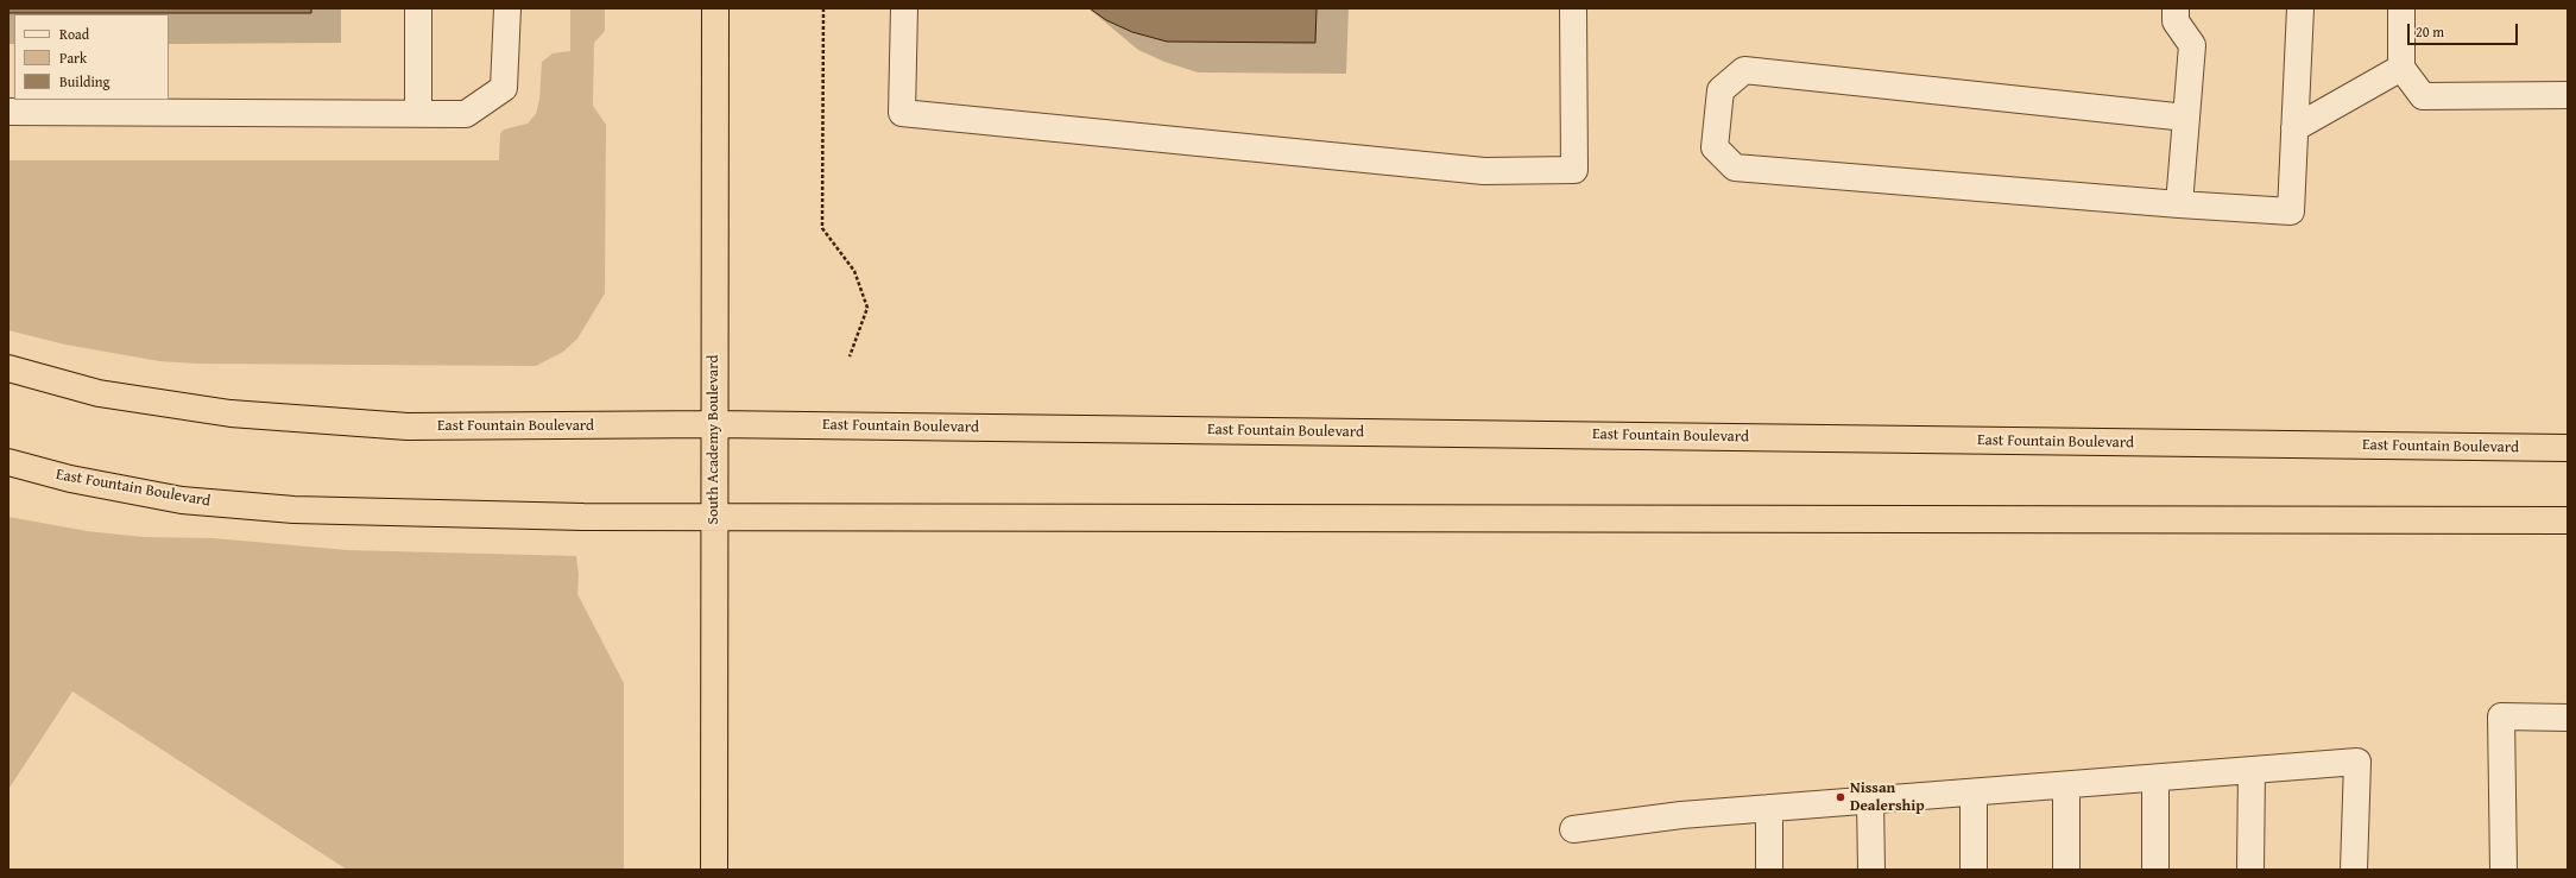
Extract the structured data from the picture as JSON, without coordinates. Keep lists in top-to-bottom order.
{
  "streets": {
    "highway": ["East Fountain Boulevard", "South Academy Boulevard"]
  },
  "crossings": [
    ["East Fountain Boulevard", "South Academy Boulevard"]
  ],
  "places": ["Nissan Dealership"],
  "legend": ["Road", "Park", "Building"],
  "scale_bar": "20 m"
}
